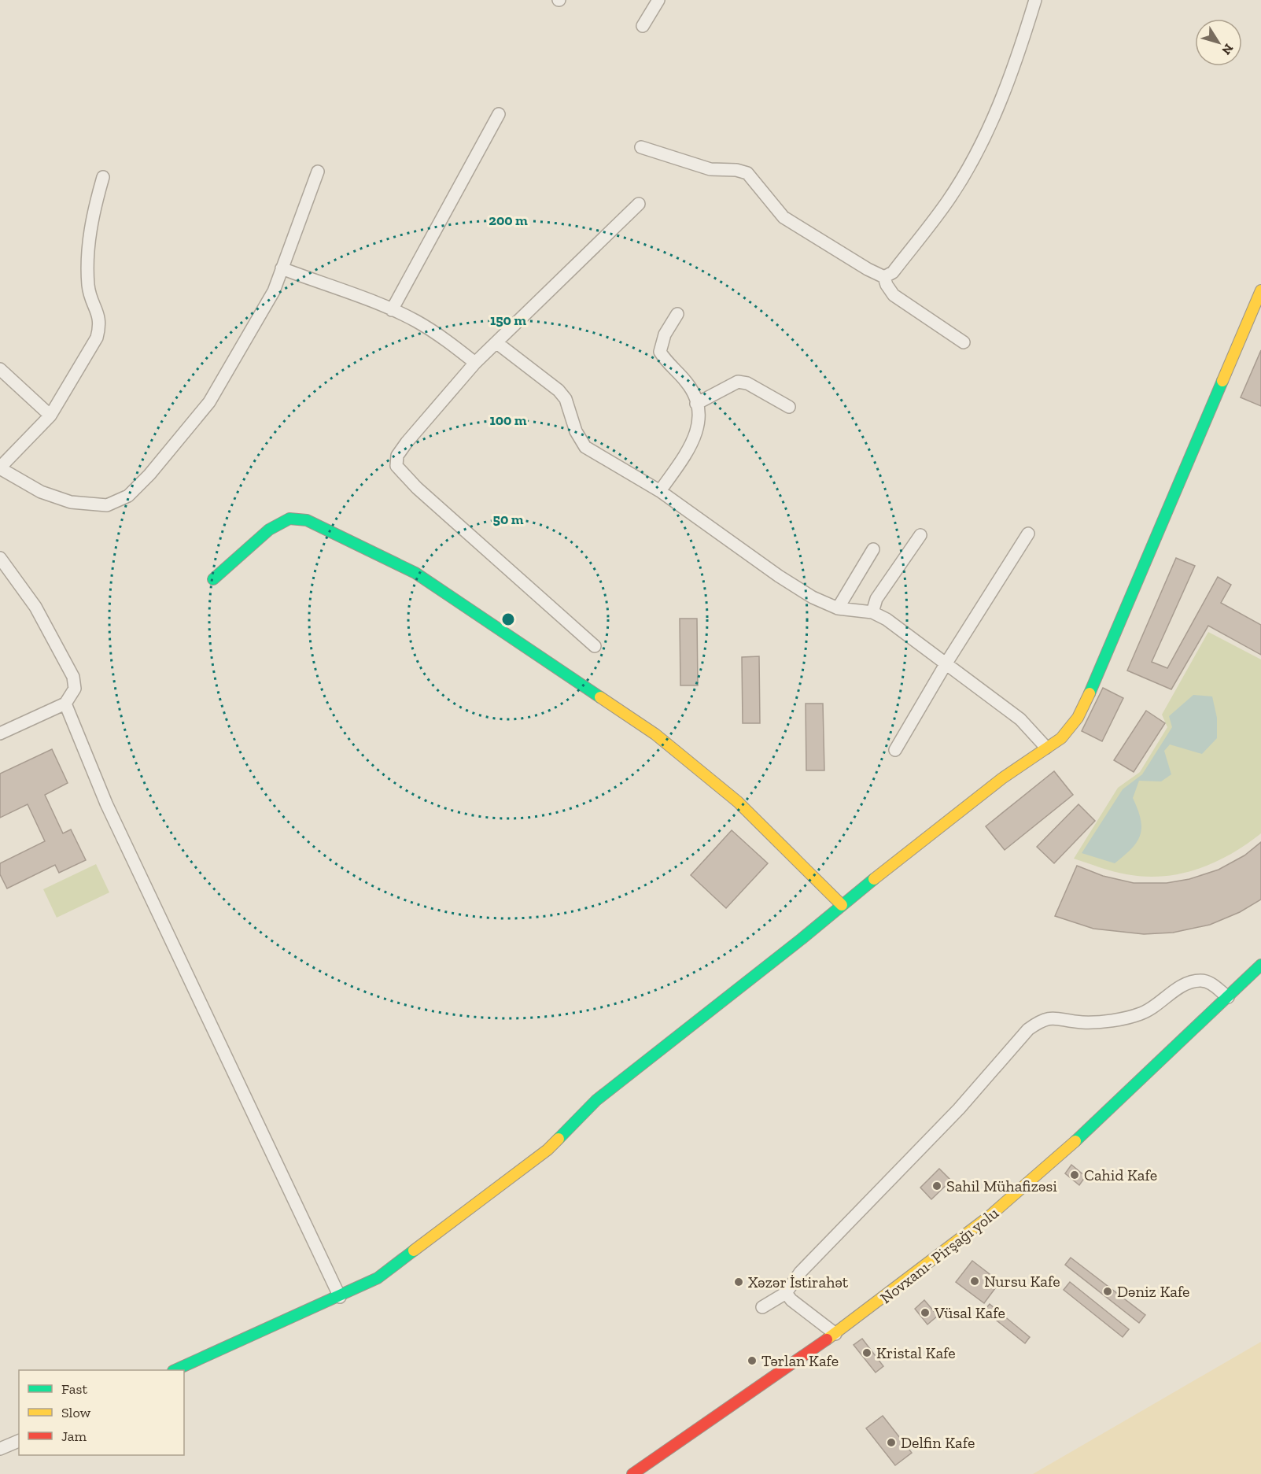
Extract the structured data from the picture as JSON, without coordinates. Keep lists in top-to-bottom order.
{
  "streets": {
    "street": ["Novxanı- Pirşağı yolu"]
  },
  "places": [
    "Cahid Kafe",
    "Sahil Mühafizəsi",
    "Nursu Kafe",
    "Xəzər İstirahət",
    "Dəniz Kafe",
    "Vüsal Kafe",
    "Kristal Kafe",
    "Tərlan Kafe",
    "Delfin Kafe"
  ],
  "legend": ["Fast", "Slow", "Jam"],
  "north": "bottom right",
  "rings": [
    "200 m",
    "150 m",
    "100 m",
    "50 m"
  ]
}
